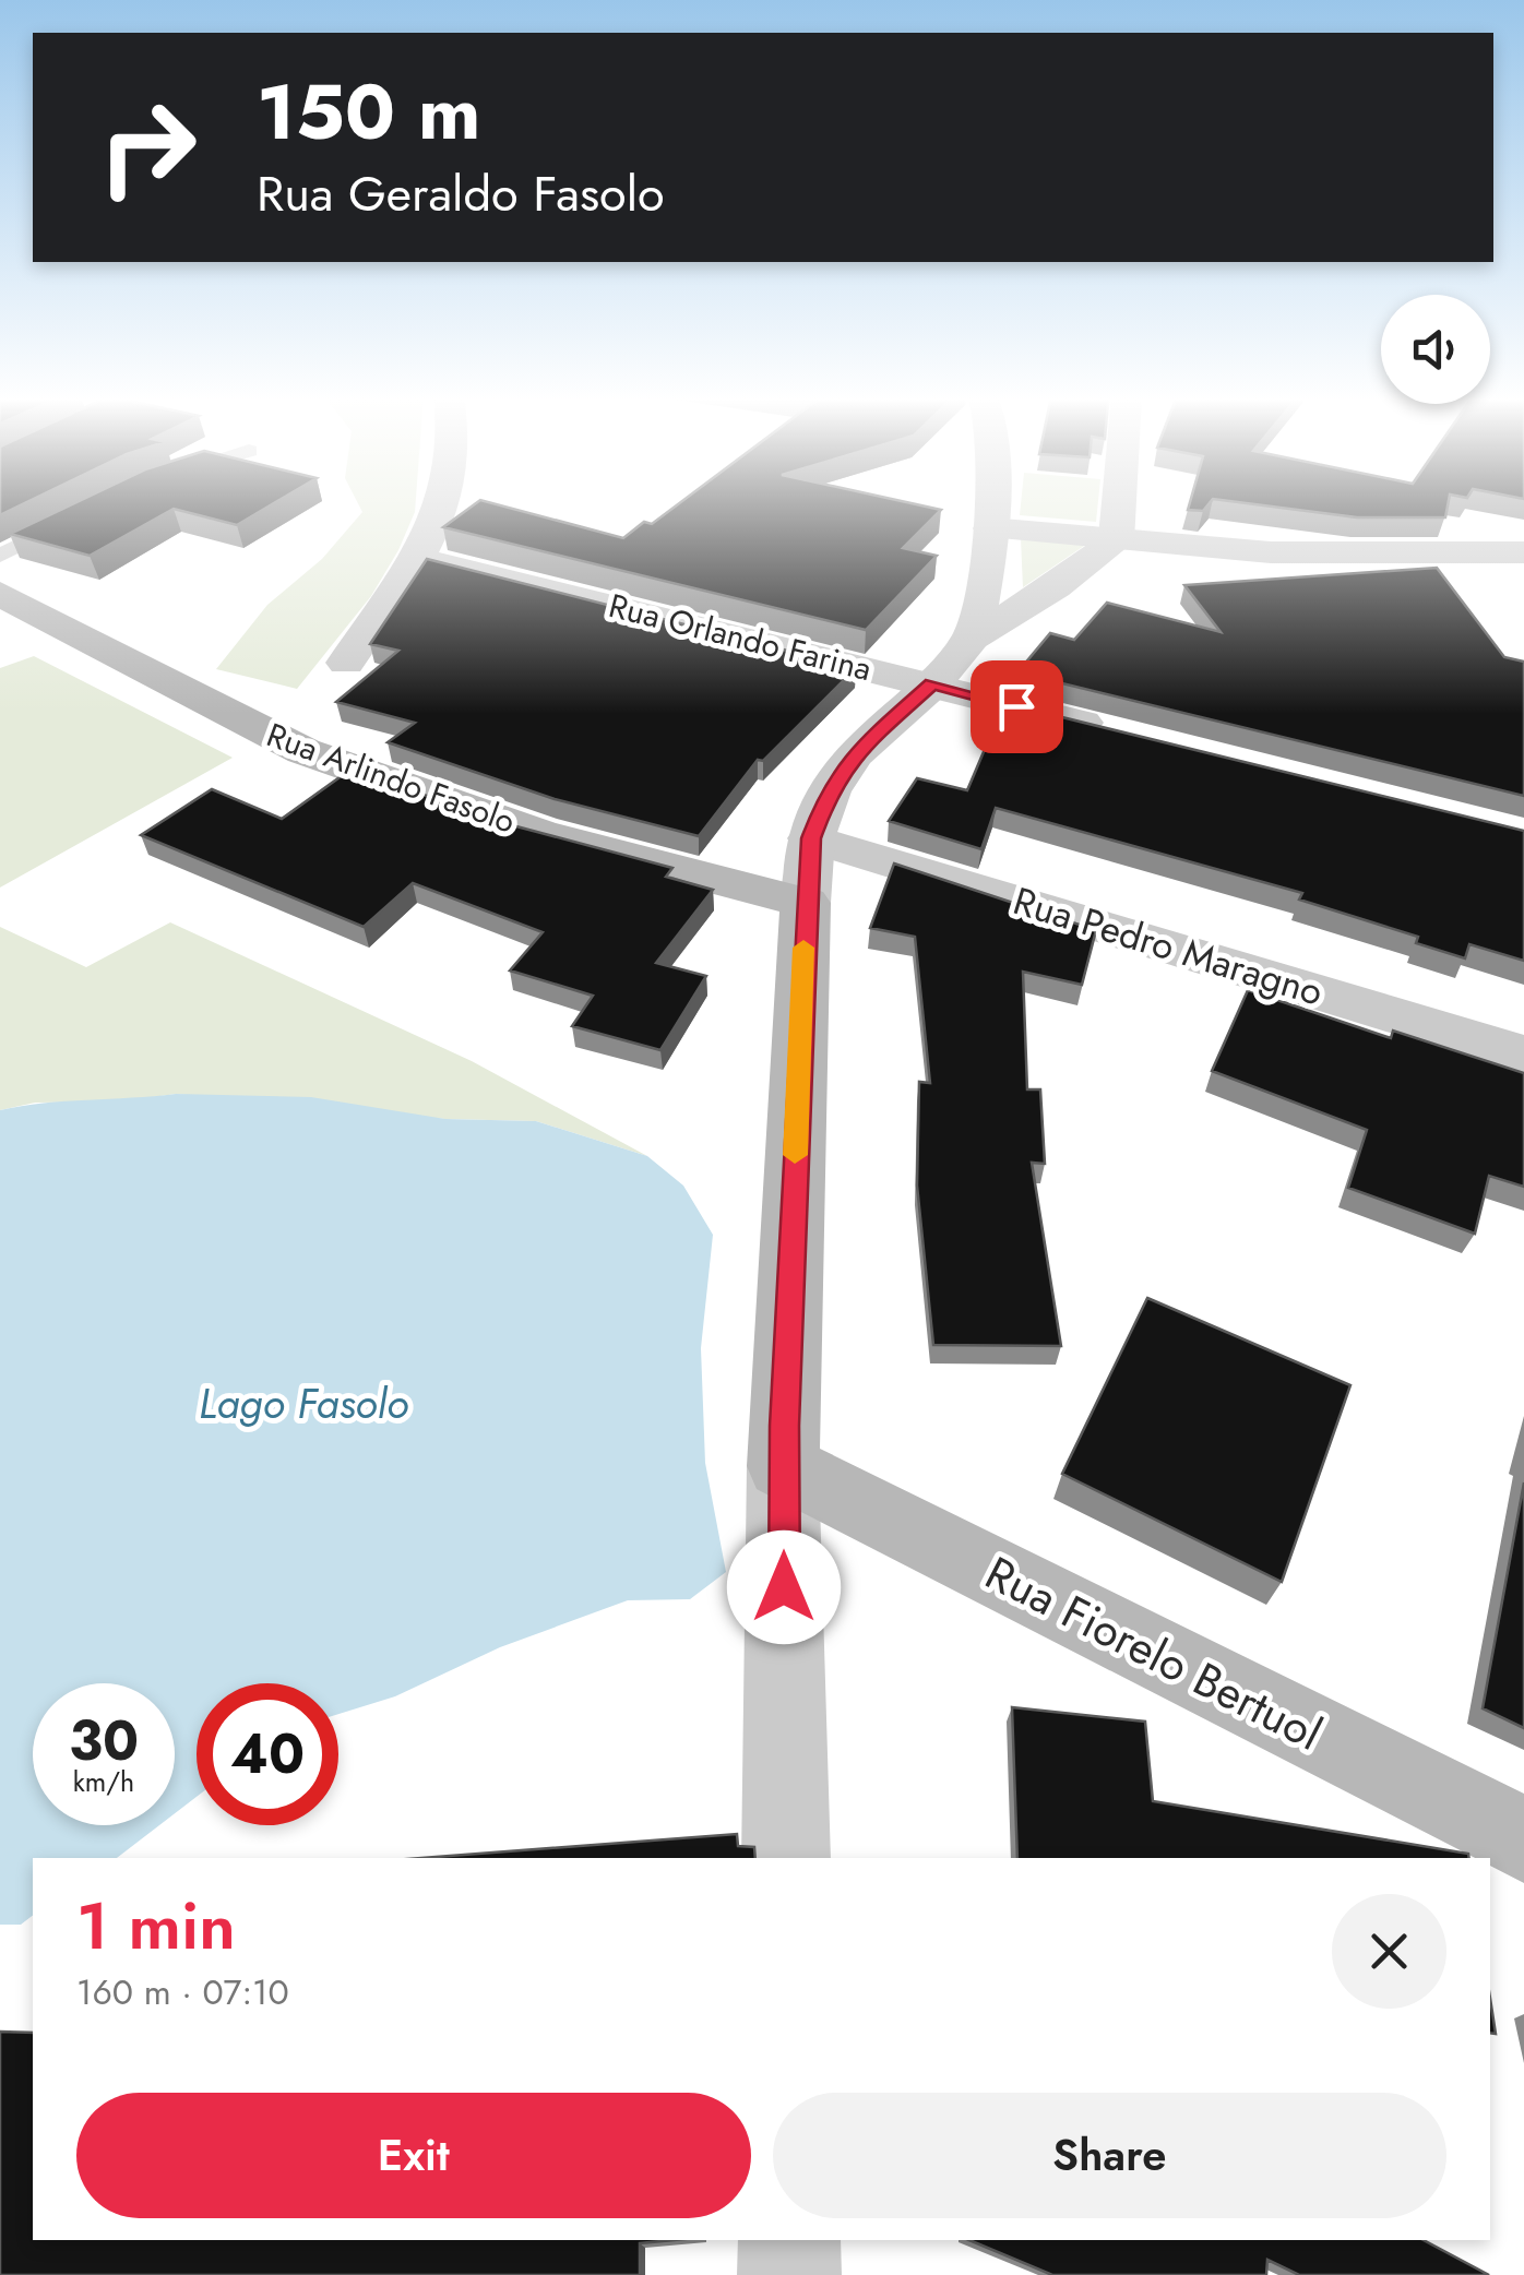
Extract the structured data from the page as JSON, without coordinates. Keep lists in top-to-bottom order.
{
  "streets": {
    "main road": ["Rua Arlindo Fasolo", "Rua Fiorelo Bertuol"],
    "street": ["Rua Orlando Farina", "Rua Pedro Maragno"]
  },
  "water": ["Lago Fasolo"],
  "page": {
    "turn": ["150 m", "Rua Geraldo Fasolo"],
    "speed": "30 km/h",
    "limit": "40",
    "heading": ["1 min", "160 m · 07:10"],
    "buttons": ["Exit", "Share"]
  }
}
